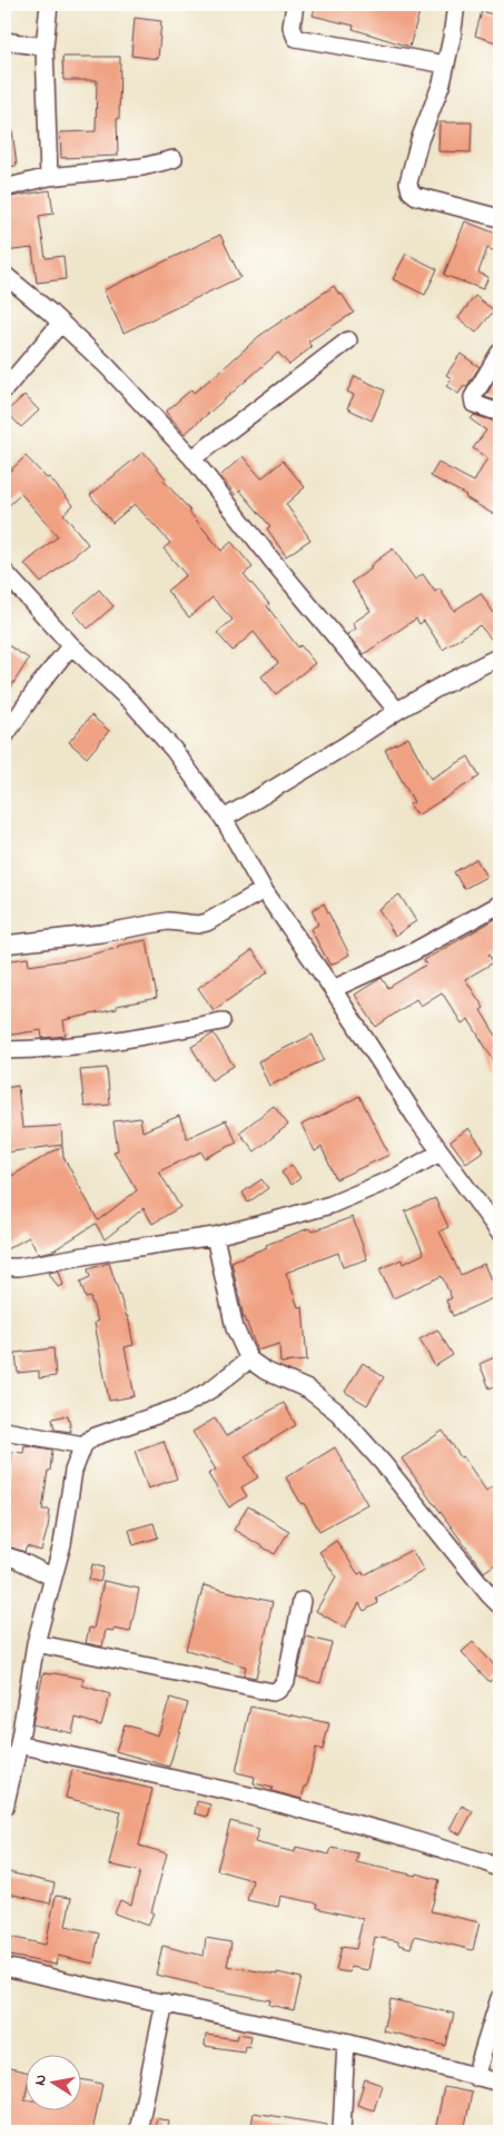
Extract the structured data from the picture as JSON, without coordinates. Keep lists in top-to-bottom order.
{
  "north": "left"
}
